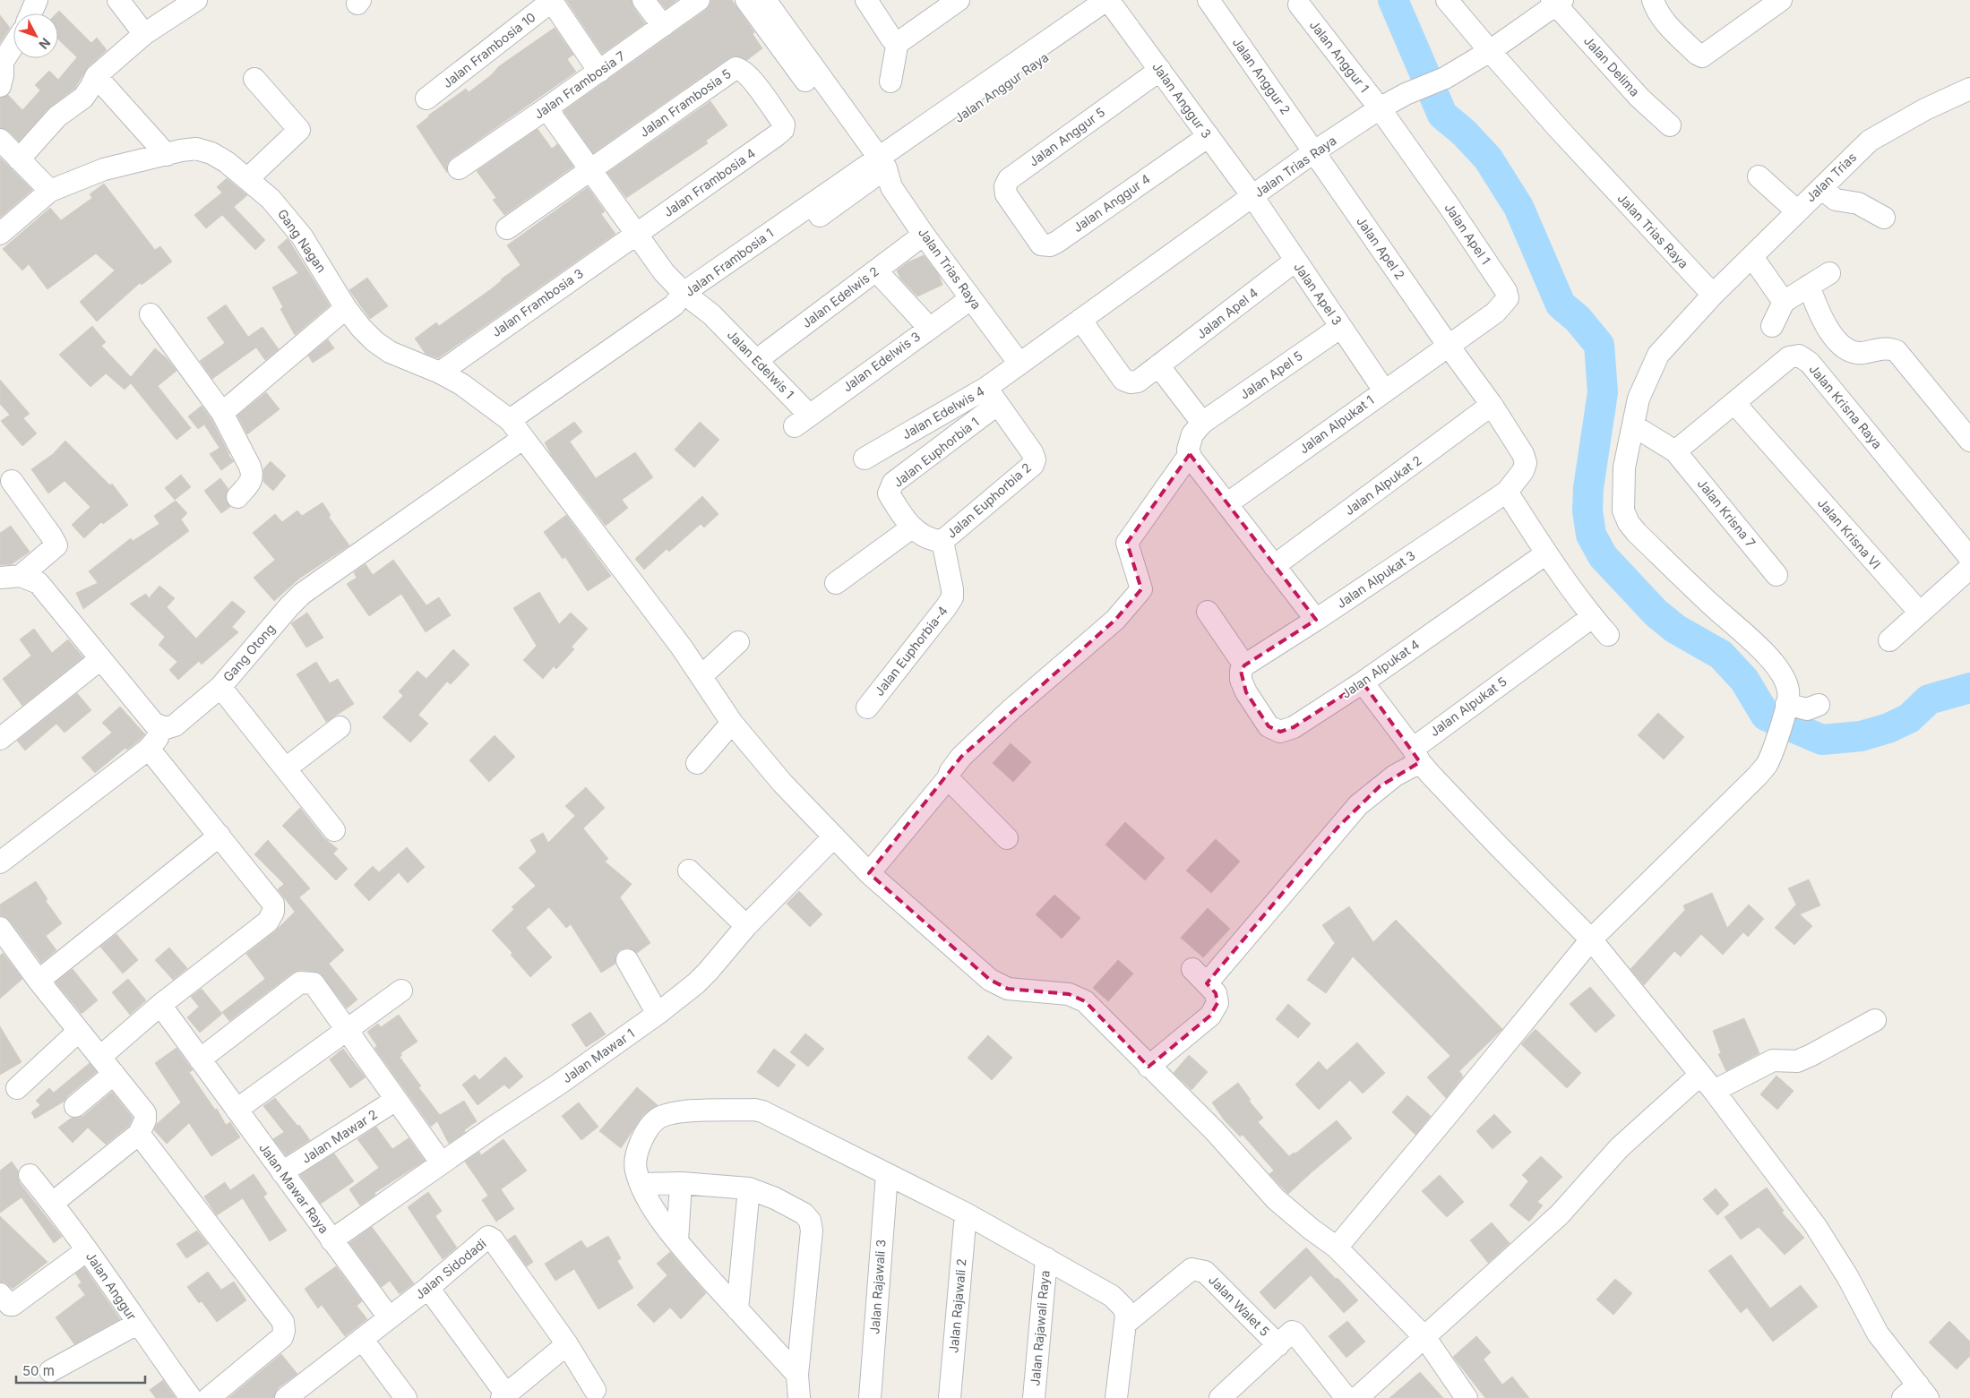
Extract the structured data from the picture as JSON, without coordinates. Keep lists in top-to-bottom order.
{
  "streets": {
    "street": [
      "Jalan Frambosia 10",
      "Jalan Anggur 1",
      "Jalan Delima",
      "Jalan Anggur 2",
      "Jalan Frambosia 7",
      "Jalan Anggur Raya",
      "Jalan Anggur 3",
      "Jalan Frambosia 5",
      "Jalan Anggur 5",
      "Jalan Trias Raya",
      "Jalan Trias",
      "Jalan Frambosia 4",
      "Jalan Anggur 4",
      "Jalan Apel 1",
      "Gang Nagan",
      "Jalan Apel 2",
      "Jalan Frambosia 1",
      "Jalan Apel 3",
      "Jalan Edelwis 2",
      "Jalan Frambosia 3",
      "Jalan Apel 4",
      "Jalan Edelwis 3",
      "Jalan Edelwis 1",
      "Jalan Apel 5",
      "Jalan Krisna Raya",
      "Jalan Edelwis 4",
      "Jalan Alpukat 1",
      "Jalan Euphorbia 1",
      "Jalan Alpukat 2",
      "Jalan Euphorbia 2",
      "Jalan Krisna 7",
      "Jalan Krisna VI",
      "Jalan Alpukat 3",
      "Jalan Euphorbia-4",
      "Gang Otong",
      "Jalan Alpukat 4",
      "Jalan Alpukat 5",
      "Jalan Mawar 1",
      "Jalan Mawar 2",
      "Jalan Mawar Raya",
      "Jalan Sidodadi",
      "Jalan Anggur",
      "Jalan Rajawali 3",
      "Jalan Rajawali 2",
      "Jalan Walet 5",
      "Jalan Rajawali Raya"
    ]
  },
  "crossings": [
    ["Jalan Anggur 1", "Jalan Trias Raya"],
    ["Jalan Anggur 1", "Jalan Apel 1"],
    ["Jalan Anggur 2", "Jalan Trias Raya"],
    ["Jalan Anggur 2", "Jalan Apel 2"],
    ["Jalan Frambosia 7", "Jalan Edelwis 1"],
    ["Jalan Anggur Raya", "Jalan Anggur 3"],
    ["Jalan Anggur Raya", "Jalan Trias Raya"],
    ["Jalan Anggur Raya", "Jalan Frambosia 1"],
    ["Jalan Anggur 3", "Jalan Anggur 5"],
    ["Jalan Anggur 3", "Jalan Trias Raya"],
    ["Jalan Anggur 3", "Jalan Anggur 4"],
    ["Jalan Anggur 3", "Jalan Apel 3"],
    ["Jalan Frambosia 5", "Jalan Frambosia 4"],
    ["Jalan Frambosia 5", "Jalan Edelwis 1"],
    ["Jalan Anggur 5", "Jalan Anggur 4"],
    ["Jalan Trias Raya", "Jalan Trias"],
    ["Jalan Trias Raya", "Jalan Apel 1"],
    ["Jalan Trias Raya", "Jalan Apel 2"],
    ["Jalan Trias Raya", "Jalan Frambosia 1"],
    ["Jalan Trias Raya", "Jalan Apel 3"],
    ["Jalan Trias Raya", "Jalan Edelwis 2"],
    ["Jalan Trias Raya", "Jalan Apel 4"],
    ["Jalan Trias Raya", "Jalan Edelwis 3"],
    ["Jalan Trias Raya", "Jalan Edelwis 4"],
    ["Jalan Trias", "Gang Nagan"],
    ["Jalan Frambosia 4", "Jalan Frambosia 3"],
    ["Jalan Frambosia 4", "Jalan Edelwis 1"],
    ["Jalan Apel 1", "Jalan Apel 2"],
    ["Jalan Apel 1", "Jalan Alpukat 1"],
    ["Gang Nagan", "Jalan Frambosia 1"],
    ["Gang Nagan", "Jalan Frambosia 3"],
    ["Gang Nagan", "Gang Otong"],
    ["Gang Nagan", "Jalan Alpukat 5"],
    ["Gang Nagan", "Jalan Mawar 1"],
    ["Jalan Apel 2", "Jalan Alpukat 1"],
    ["Jalan Apel 2", "Jalan Alpukat 2"],
    ["Jalan Apel 2", "Jalan Alpukat 3"],
    ["Jalan Frambosia 1", "Jalan Edelwis 1"],
    ["Jalan Apel 3", "Jalan Apel 4"],
    ["Jalan Apel 3", "Jalan Apel 5"],
    ["Jalan Apel 3", "Jalan Alpukat 1"],
    ["Jalan Edelwis 2", "Jalan Edelwis 1"],
    ["Jalan Frambosia 3", "Jalan Edelwis 1"],
    ["Jalan Edelwis 3", "Jalan Edelwis 1"],
    ["Jalan Krisna Raya", "Jalan Krisna 7"],
    ["Jalan Krisna Raya", "Jalan Krisna VI"],
    ["Jalan Edelwis 4", "Jalan Euphorbia 1"],
    ["Jalan Edelwis 4", "Jalan Euphorbia 2"],
    ["Jalan Euphorbia 1", "Jalan Euphorbia 2"],
    ["Jalan Alpukat 2", "Jalan Alpukat 3"],
    ["Jalan Euphorbia 2", "Jalan Euphorbia-4"],
    ["Jalan Alpukat 3", "Jalan Alpukat 4"],
    ["Jalan Mawar 1", "Jalan Mawar Raya"],
    ["Jalan Mawar 2", "Jalan Mawar Raya"],
    ["Jalan Mawar Raya", "Jalan Sidodadi"]
  ],
  "scale_bar": "50 m",
  "north": "bottom right"
}
